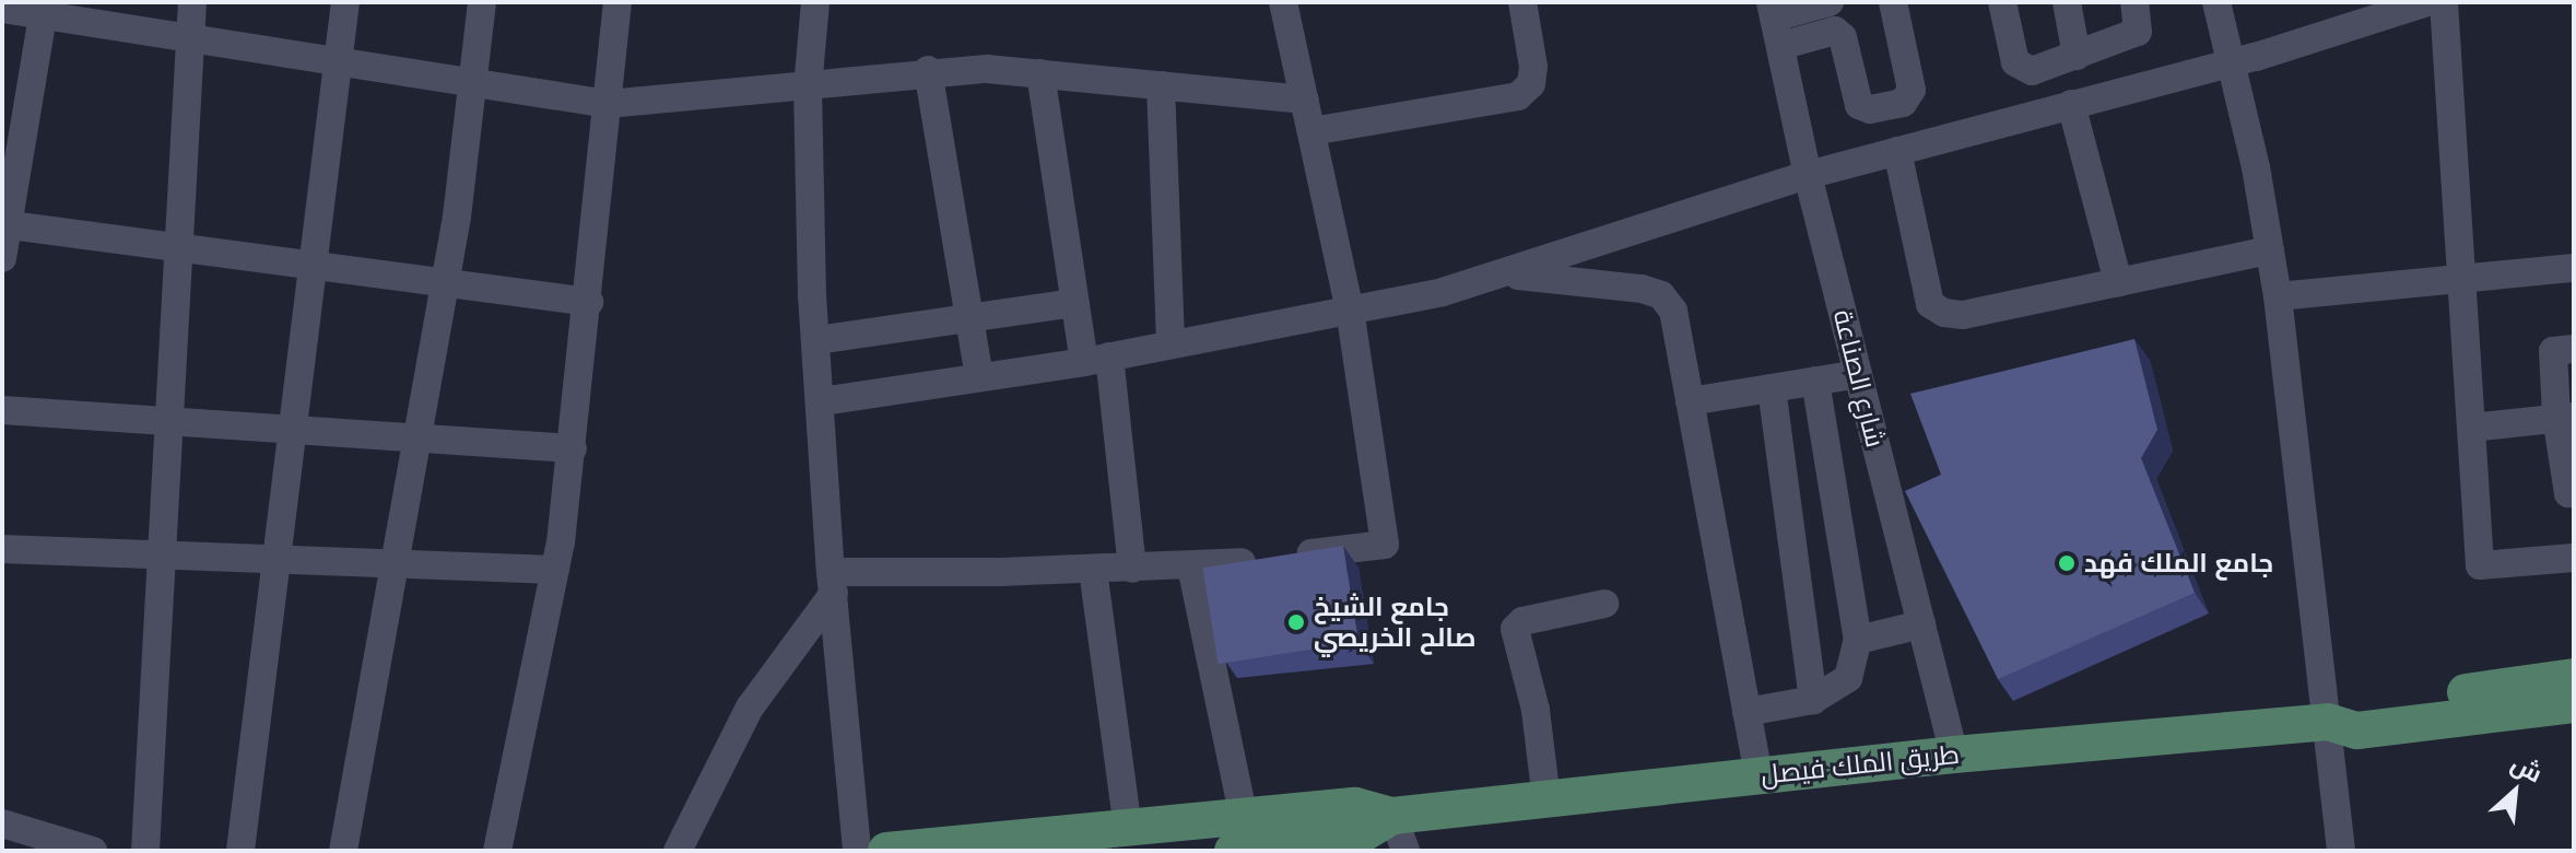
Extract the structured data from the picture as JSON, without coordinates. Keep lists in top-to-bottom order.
{
  "streets": {
    "main road": ["طريق الملك فيصل"],
    "street": ["شارع الصناعة"]
  },
  "crossings": [
    ["شارع الصناعة", "طريق الملك فيصل"]
  ],
  "places": ["جامع الملك فهد", "جامع الشيخ صالح الخريصي"],
  "north": "top right"
}
